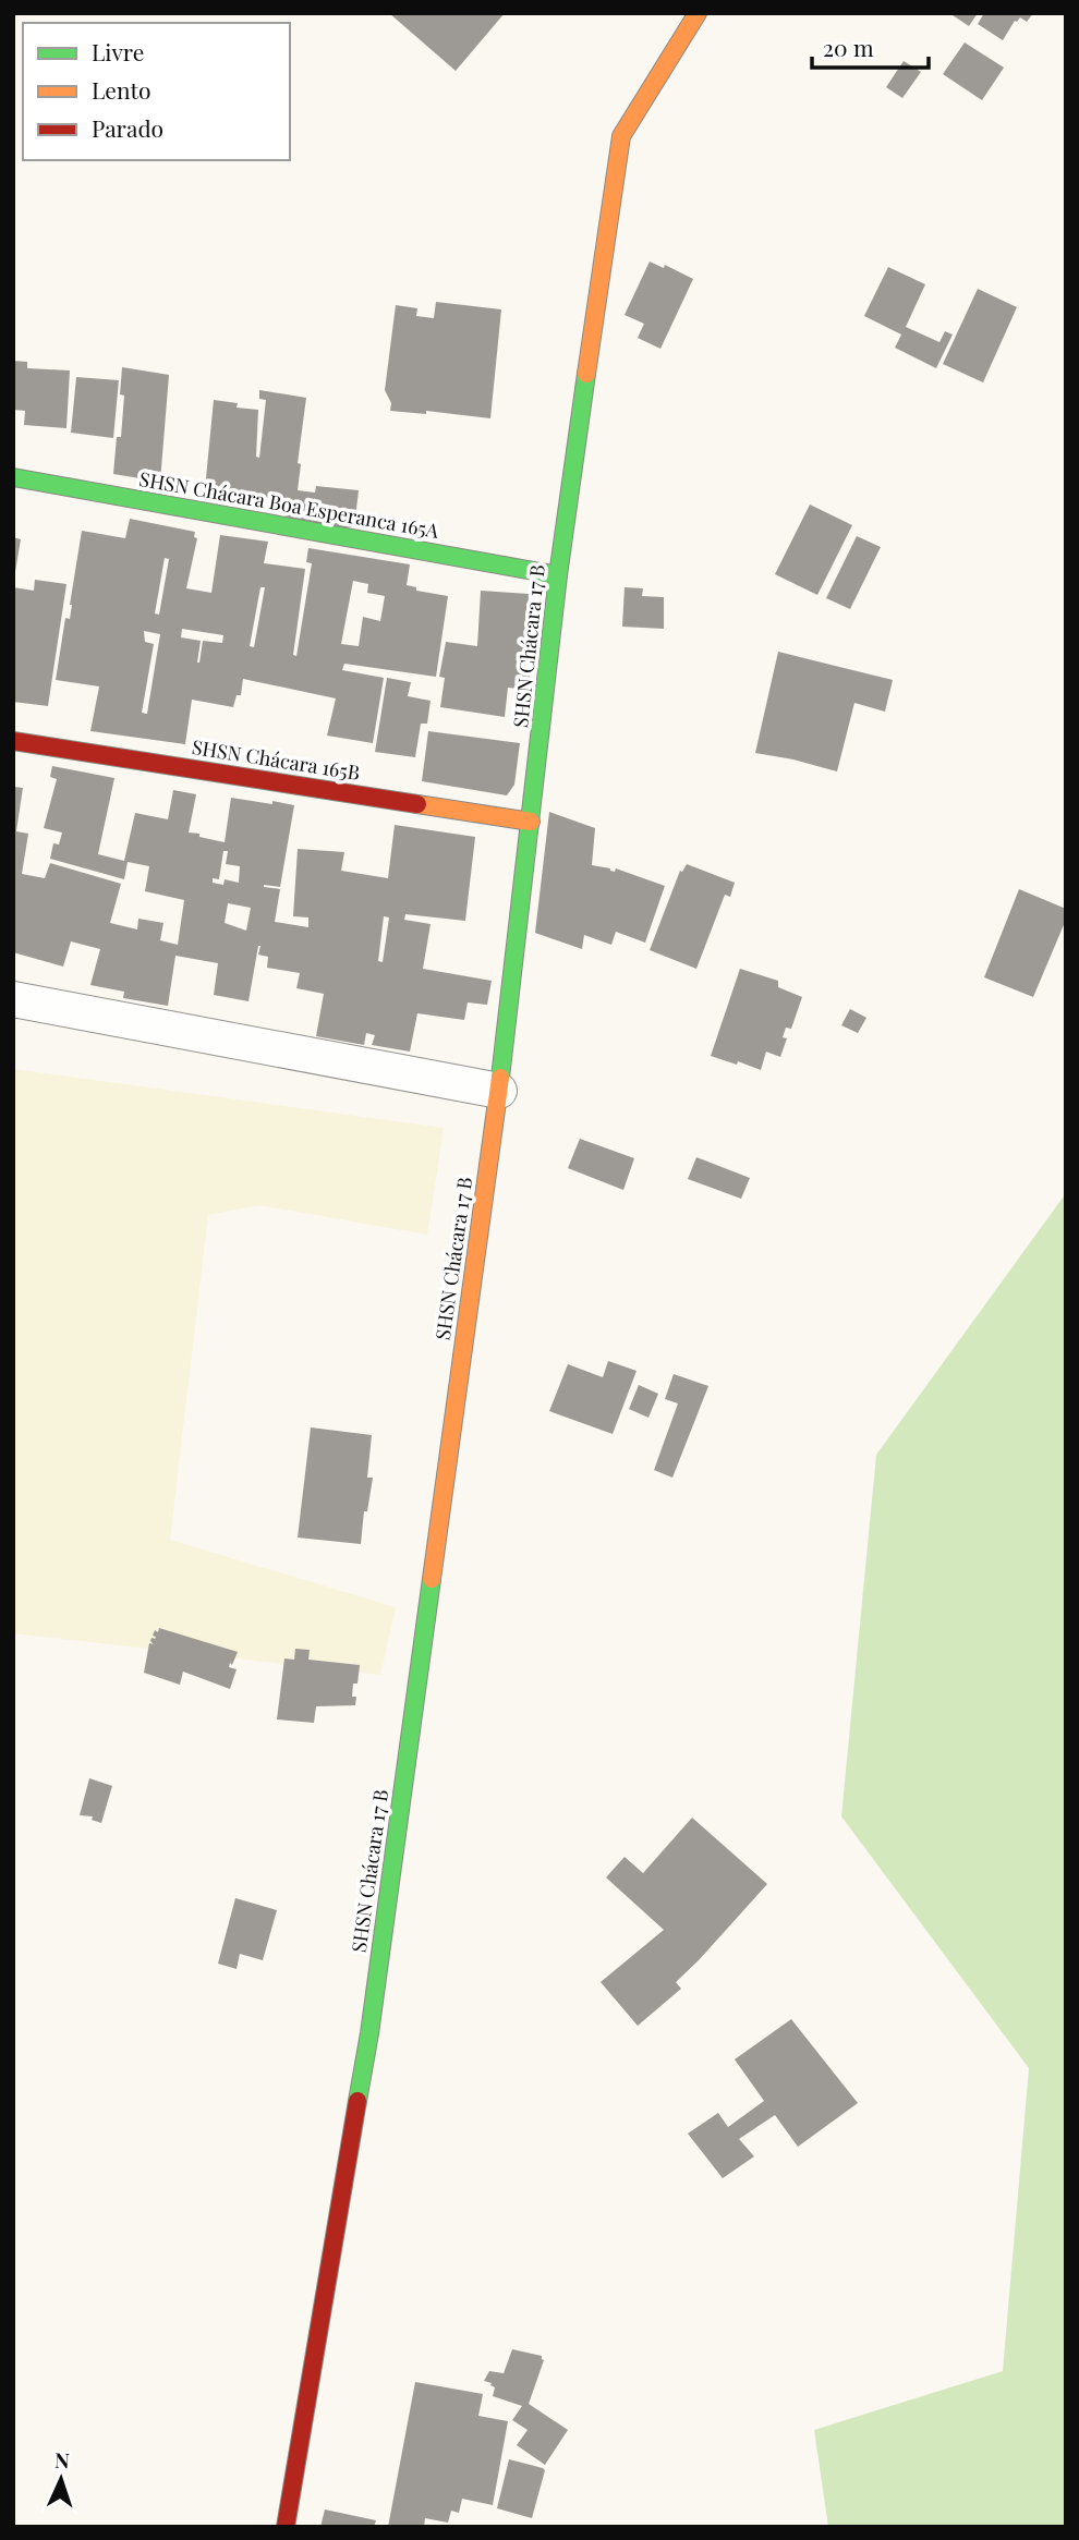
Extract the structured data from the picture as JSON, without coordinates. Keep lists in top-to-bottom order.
{
  "streets": {
    "street": ["SHSN Chácara Boa Esperanca 165A", "SHSN Chácara 17 B", "SHSN Chácara 165B"]
  },
  "crossings": [
    ["SHSN Chácara Boa Esperanca 165A", "SHSN Chácara 17 B"],
    ["SHSN Chácara 17 B", "SHSN Chácara 165B"]
  ],
  "legend": ["Livre", "Lento", "Parado"],
  "scale_bar": "20 m",
  "north": "top"
}
